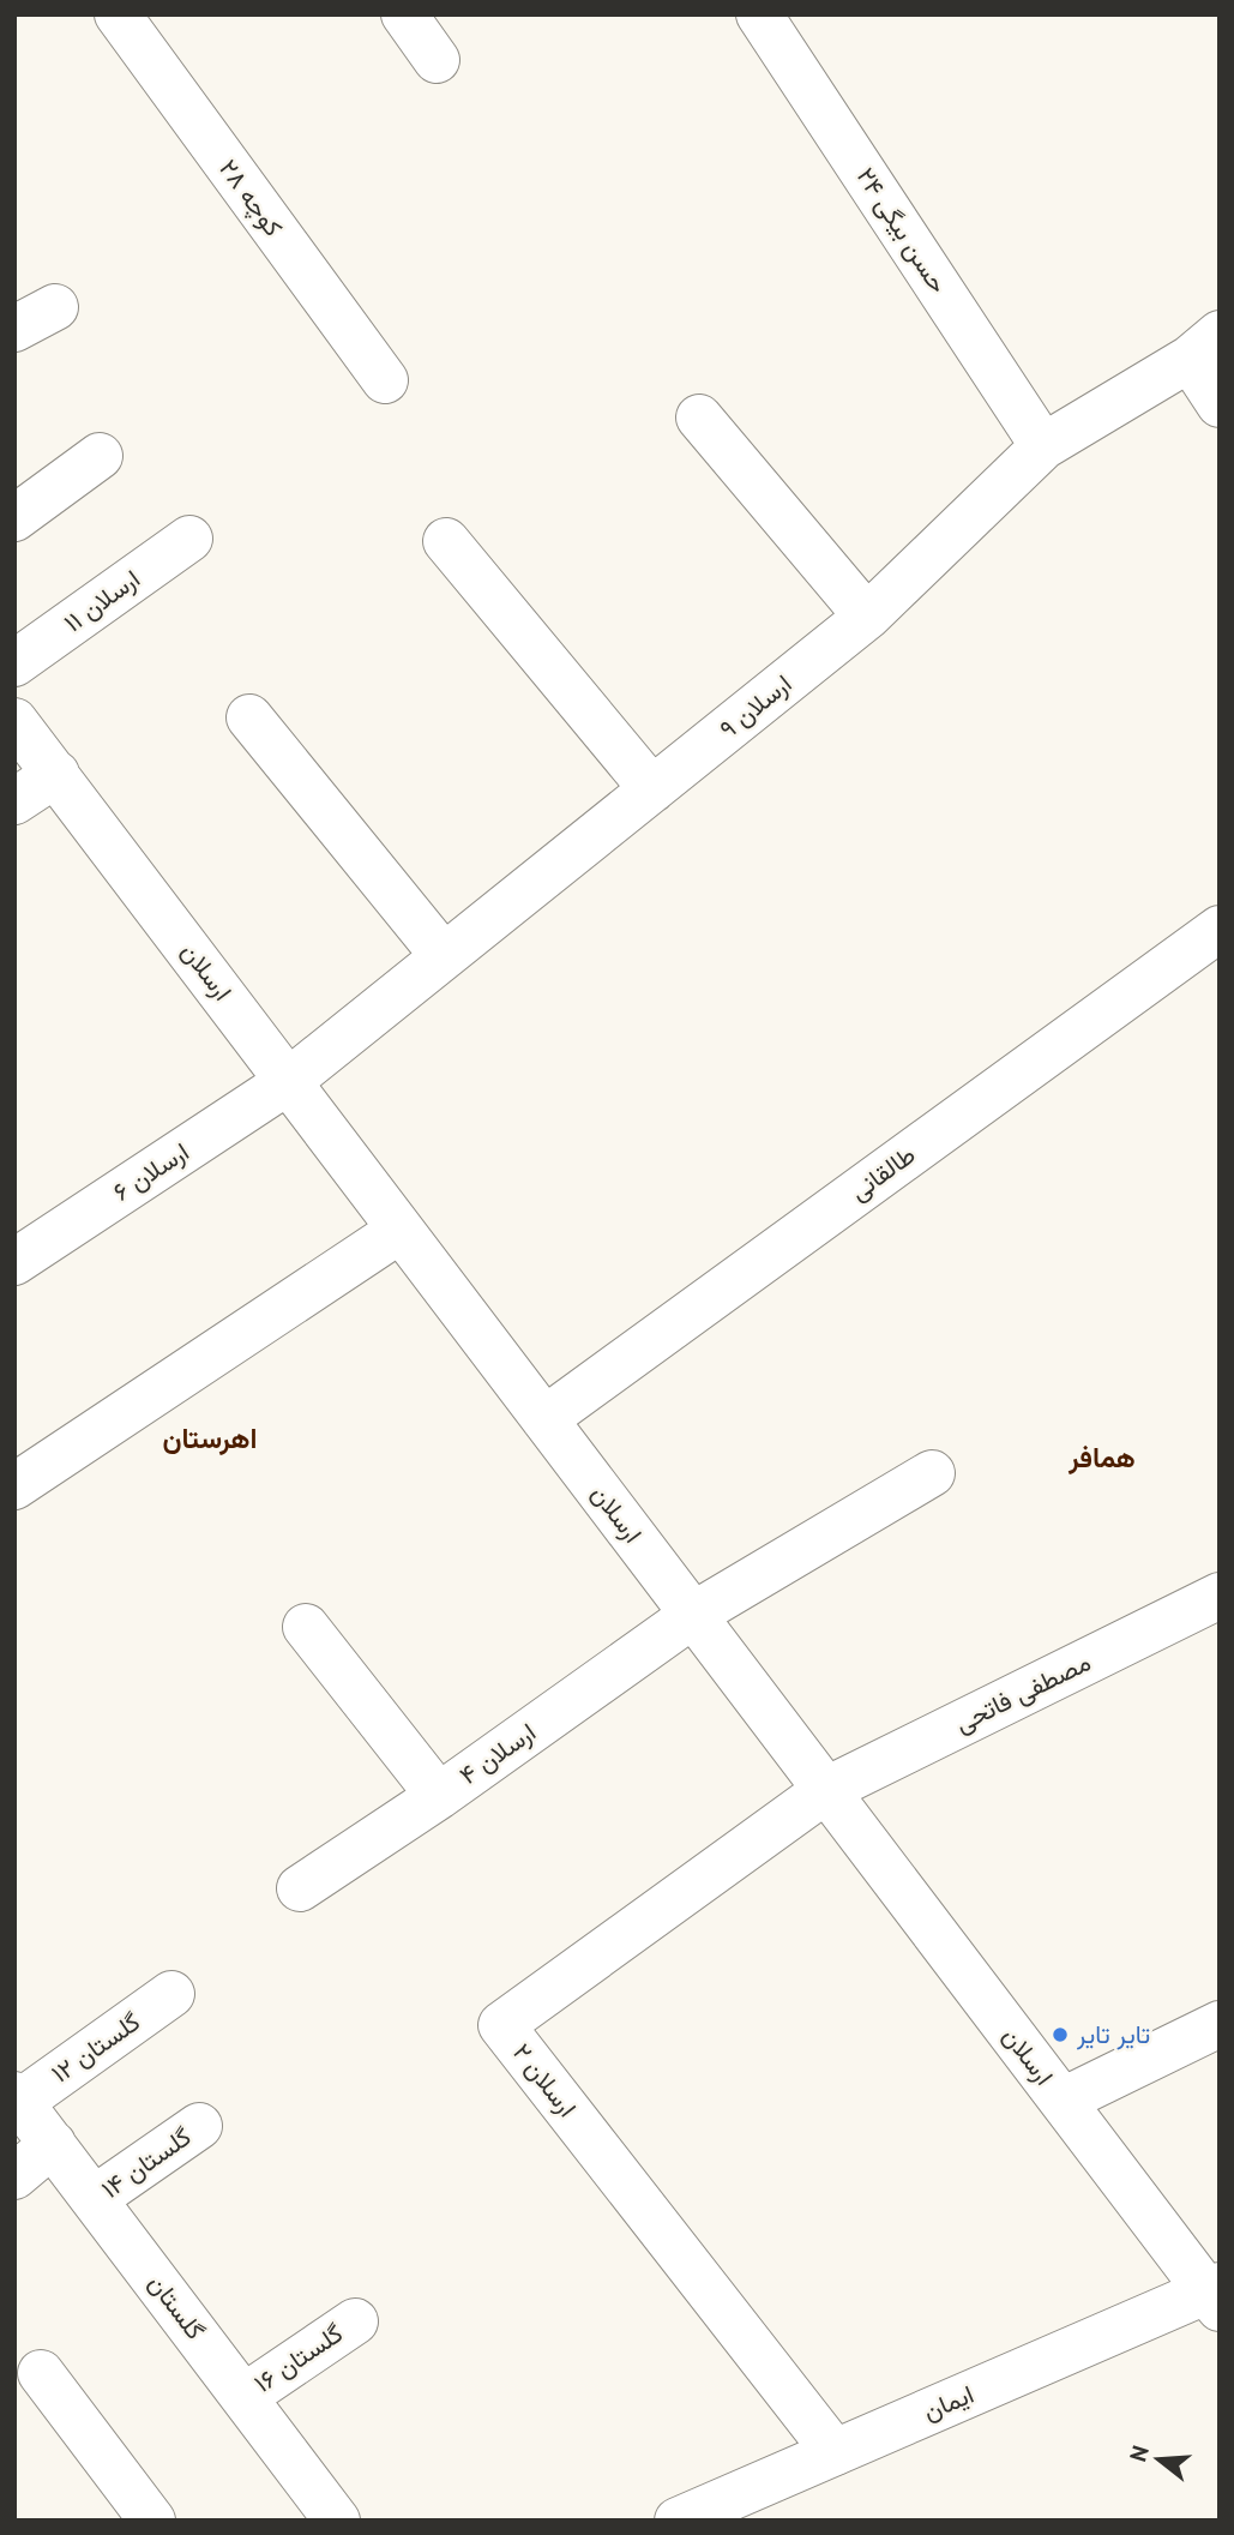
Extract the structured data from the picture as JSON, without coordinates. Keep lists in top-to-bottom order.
{
  "streets": {
    "street": [
      "کوچه ۲۸",
      "حسن بیگی ۲۴",
      "ارسلان ۱۱",
      "ارسلان ۹",
      "ارسلان",
      "ارسلان ۶",
      "طالقانی",
      "مصطفی فاتحی",
      "ارسلان ۴",
      "گلستان ۱۲",
      "ارسلان ۲",
      "گلستان ۱۴",
      "گلستان",
      "گلستان ۱۶",
      "ایمان"
    ]
  },
  "crossings": [
    ["حسن بیگی ۲۴", "ارسلان ۹"],
    ["ارسلان ۹", "ارسلان"],
    ["ارسلان ۹", "ارسلان ۶"],
    ["ارسلان", "ارسلان ۶"],
    ["ارسلان", "طالقانی"],
    ["ارسلان", "مصطفی فاتحی"],
    ["ارسلان", "ارسلان ۴"],
    ["ارسلان", "ارسلان ۲"],
    ["ارسلان", "ایمان"],
    ["مصطفی فاتحی", "ارسلان ۲"],
    ["گلستان ۱۲", "گلستان"],
    ["ارسلان ۲", "ایمان"],
    ["گلستان ۱۴", "گلستان"],
    ["گلستان", "گلستان ۱۶"]
  ],
  "districts": ["اهرستان", "همافر"],
  "places": ["تایر تایر"],
  "north": "left"
}
